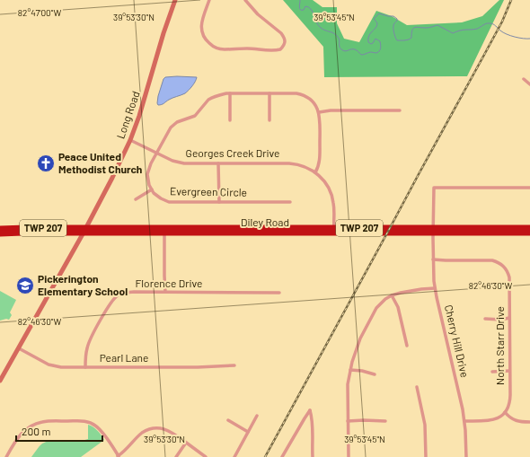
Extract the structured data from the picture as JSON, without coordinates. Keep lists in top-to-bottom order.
{
  "streets": {
    "highway": ["Diley Road", "TWP 207"],
    "main road": ["Long Road"],
    "street": [
      "Georges Creek Drive",
      "Evergreen Circle",
      "Florence Drive",
      "Cherry Hill Drive",
      "North Starr Drive",
      "Pearl Lane"
    ]
  },
  "crossings": [
    ["Long Road", "Georges Creek Drive"],
    ["Long Road", "Diley Road"],
    ["Long Road", "Pearl Lane"],
    ["Diley Road", "Cherry Hill Drive"],
    ["Florence Drive", "Pearl Lane"],
    ["Cherry Hill Drive", "North Starr Drive"]
  ],
  "places": {
    "church": ["Peace United Methodist Church"],
    "school or university": ["Pickerington Elementary School"]
  },
  "scale_bar": "200 m",
  "coordinates": [
    "82°47'00\"W",
    "39°53'30\"N",
    "39°53'45\"N",
    "82°46'30\"W"
  ]
}
